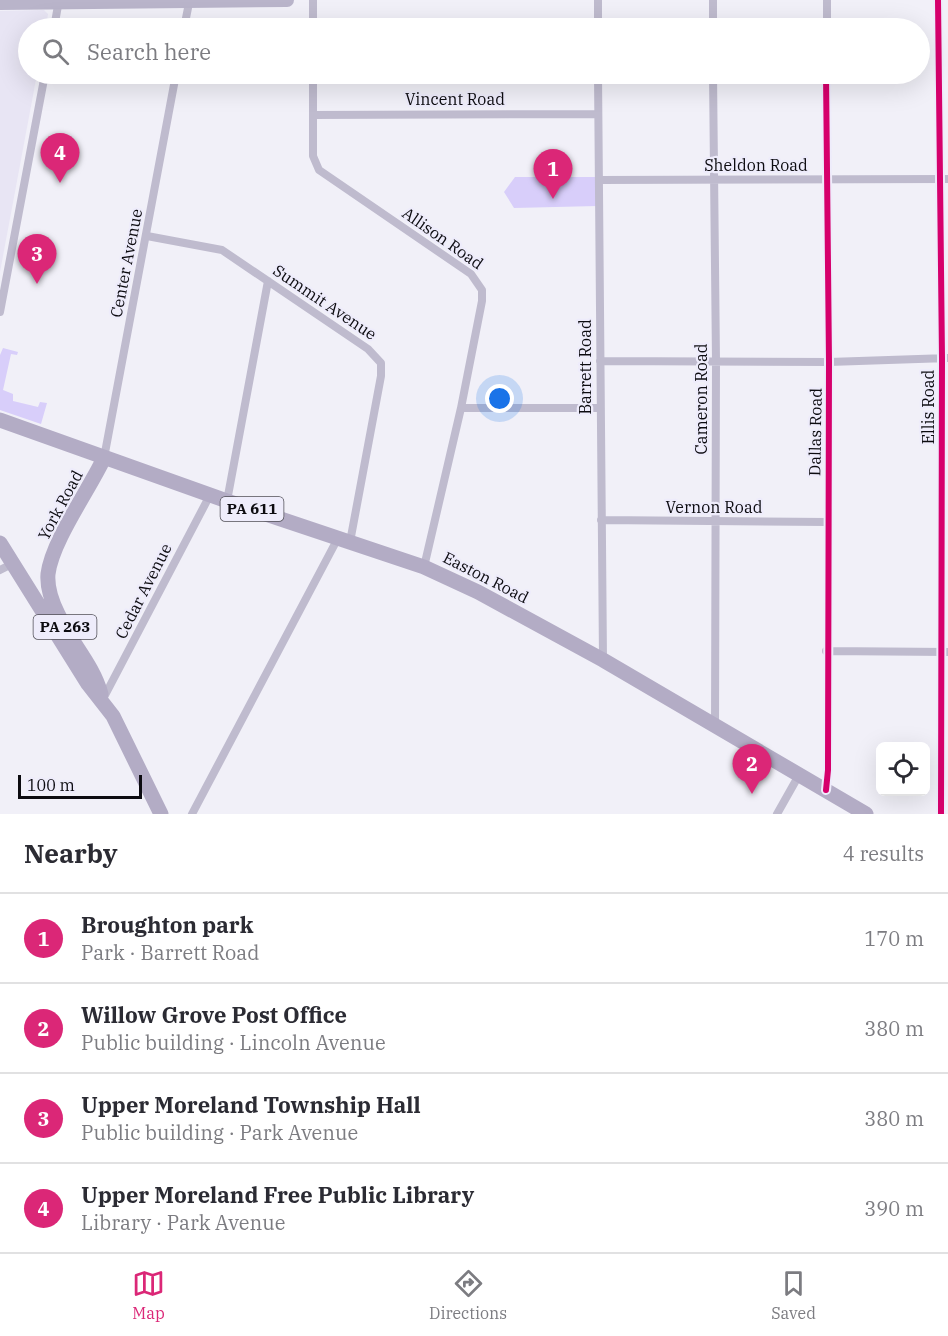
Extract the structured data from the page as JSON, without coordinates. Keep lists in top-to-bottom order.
{
  "streets": {
    "highway": [
      "York Road",
      "PA 611",
      "Easton Road",
      "PA 263"
    ],
    "street": [
      "Vincent Road",
      "Sheldon Road",
      "Allison Road",
      "Center Avenue",
      "Summit Avenue",
      "Barrett Road",
      "Cameron Road",
      "Ellis Road",
      "Dallas Road",
      "Vernon Road",
      "Cedar Avenue"
    ]
  },
  "crossings": [
    ["Vincent Road", "Allison Road"],
    ["Vincent Road", "Barrett Road"],
    ["Sheldon Road", "Barrett Road"],
    ["Sheldon Road", "Cameron Road"],
    ["Sheldon Road", "Ellis Road"],
    ["Sheldon Road", "Dallas Road"],
    ["Allison Road", "Easton Road"],
    ["Center Avenue", "Summit Avenue"],
    ["Center Avenue", "York Road"],
    ["Center Avenue", "Easton Road"],
    ["Summit Avenue", "Easton Road"],
    ["Barrett Road", "Vernon Road"],
    ["Barrett Road", "Easton Road"],
    ["Cameron Road", "Vernon Road"],
    ["Cameron Road", "Easton Road"],
    ["Dallas Road", "Vernon Road"],
    ["Dallas Road", "Easton Road"],
    ["York Road", "Easton Road"],
    ["York Road", "Cedar Avenue"],
    ["Easton Road", "Cedar Avenue"]
  ],
  "scale_bar": "100 m",
  "page": {
    "search": "Search here",
    "pins": [
      "4",
      "1",
      "3",
      "2"
    ],
    "scale": "100 m",
    "heading": ["Nearby", "4 results"],
    "list": [
      {
        "mark": "1",
        "name": "Broughton park",
        "note": "Park · Barrett Road",
        "value": "170 m"
      },
      {
        "mark": "2",
        "name": "Willow Grove Post Office",
        "note": "Public building · Lincoln Avenue",
        "value": "380 m"
      },
      {
        "mark": "3",
        "name": "Upper Moreland Township Hall",
        "note": "Public building · Park Avenue",
        "value": "380 m"
      },
      {
        "mark": "4",
        "name": "Upper Moreland Free Public Library",
        "note": "Library · Park Avenue",
        "value": "390 m"
      }
    ],
    "nav": ["Map", "Directions", "Saved"]
  }
}
